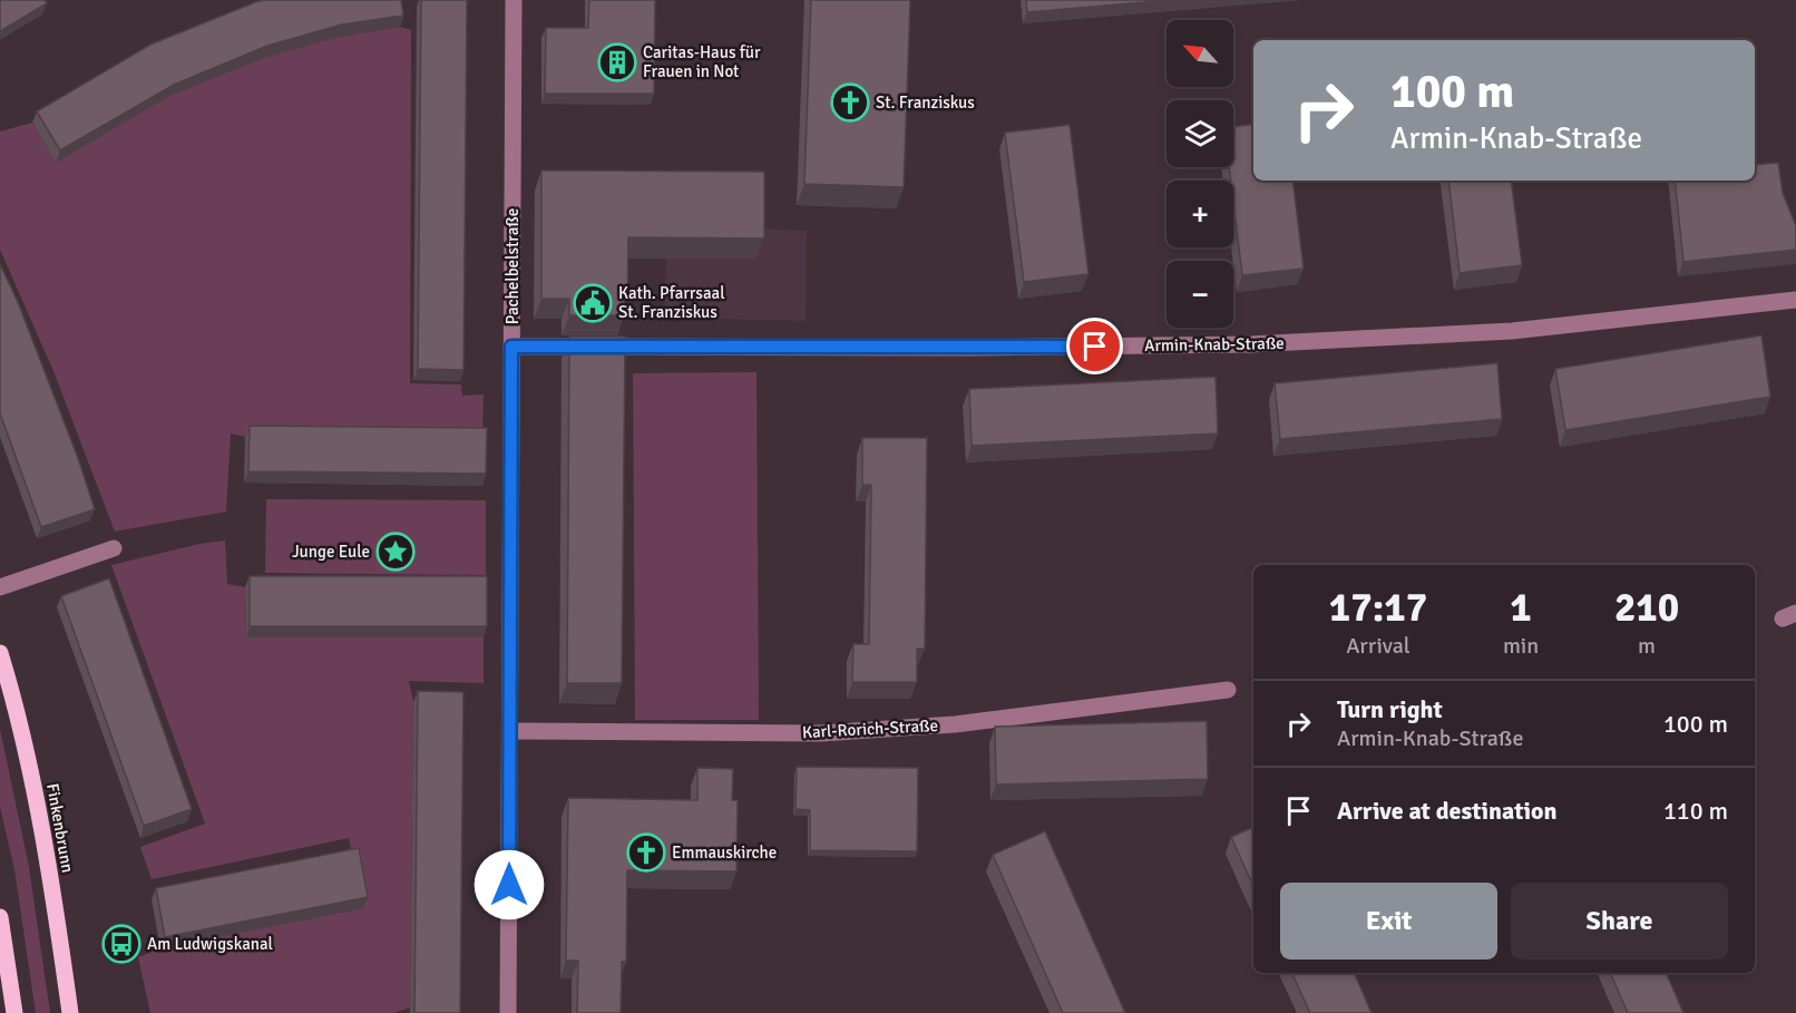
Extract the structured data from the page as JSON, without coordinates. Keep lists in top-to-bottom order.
{
  "streets": {
    "main road": ["Finkenbrunn"],
    "street": ["Pachelbelstraße", "Armin-Knab-Straße", "Karl-Rorich-Straße"]
  },
  "crossings": [
    ["Pachelbelstraße", "Armin-Knab-Straße"],
    ["Pachelbelstraße", "Karl-Rorich-Straße"]
  ],
  "places": {
    "building": ["Caritas-Haus für Frauen in Not"],
    "church": ["St. Franziskus", "Emmauskirche"],
    "public building": ["Kath. Pfarrsaal St. Franziskus"],
    "place": ["Junge Eule"],
    "bus stop": ["Am Ludwigskanal"]
  },
  "north": "top left",
  "page": {
    "map_buttons": ["+", "−"],
    "turn": ["100 m", "Armin-Knab-Straße"],
    "eta": [
      "17:17",
      "Arrival",
      "1",
      "min",
      "210",
      "m"
    ],
    "list": [
      {
        "name": "Turn right",
        "note": "Armin-Knab-Straße",
        "value": "100 m"
      },
      {
        "name": "Arrive at destination",
        "value": "110 m"
      }
    ],
    "buttons": ["Exit", "Share"]
  }
}
